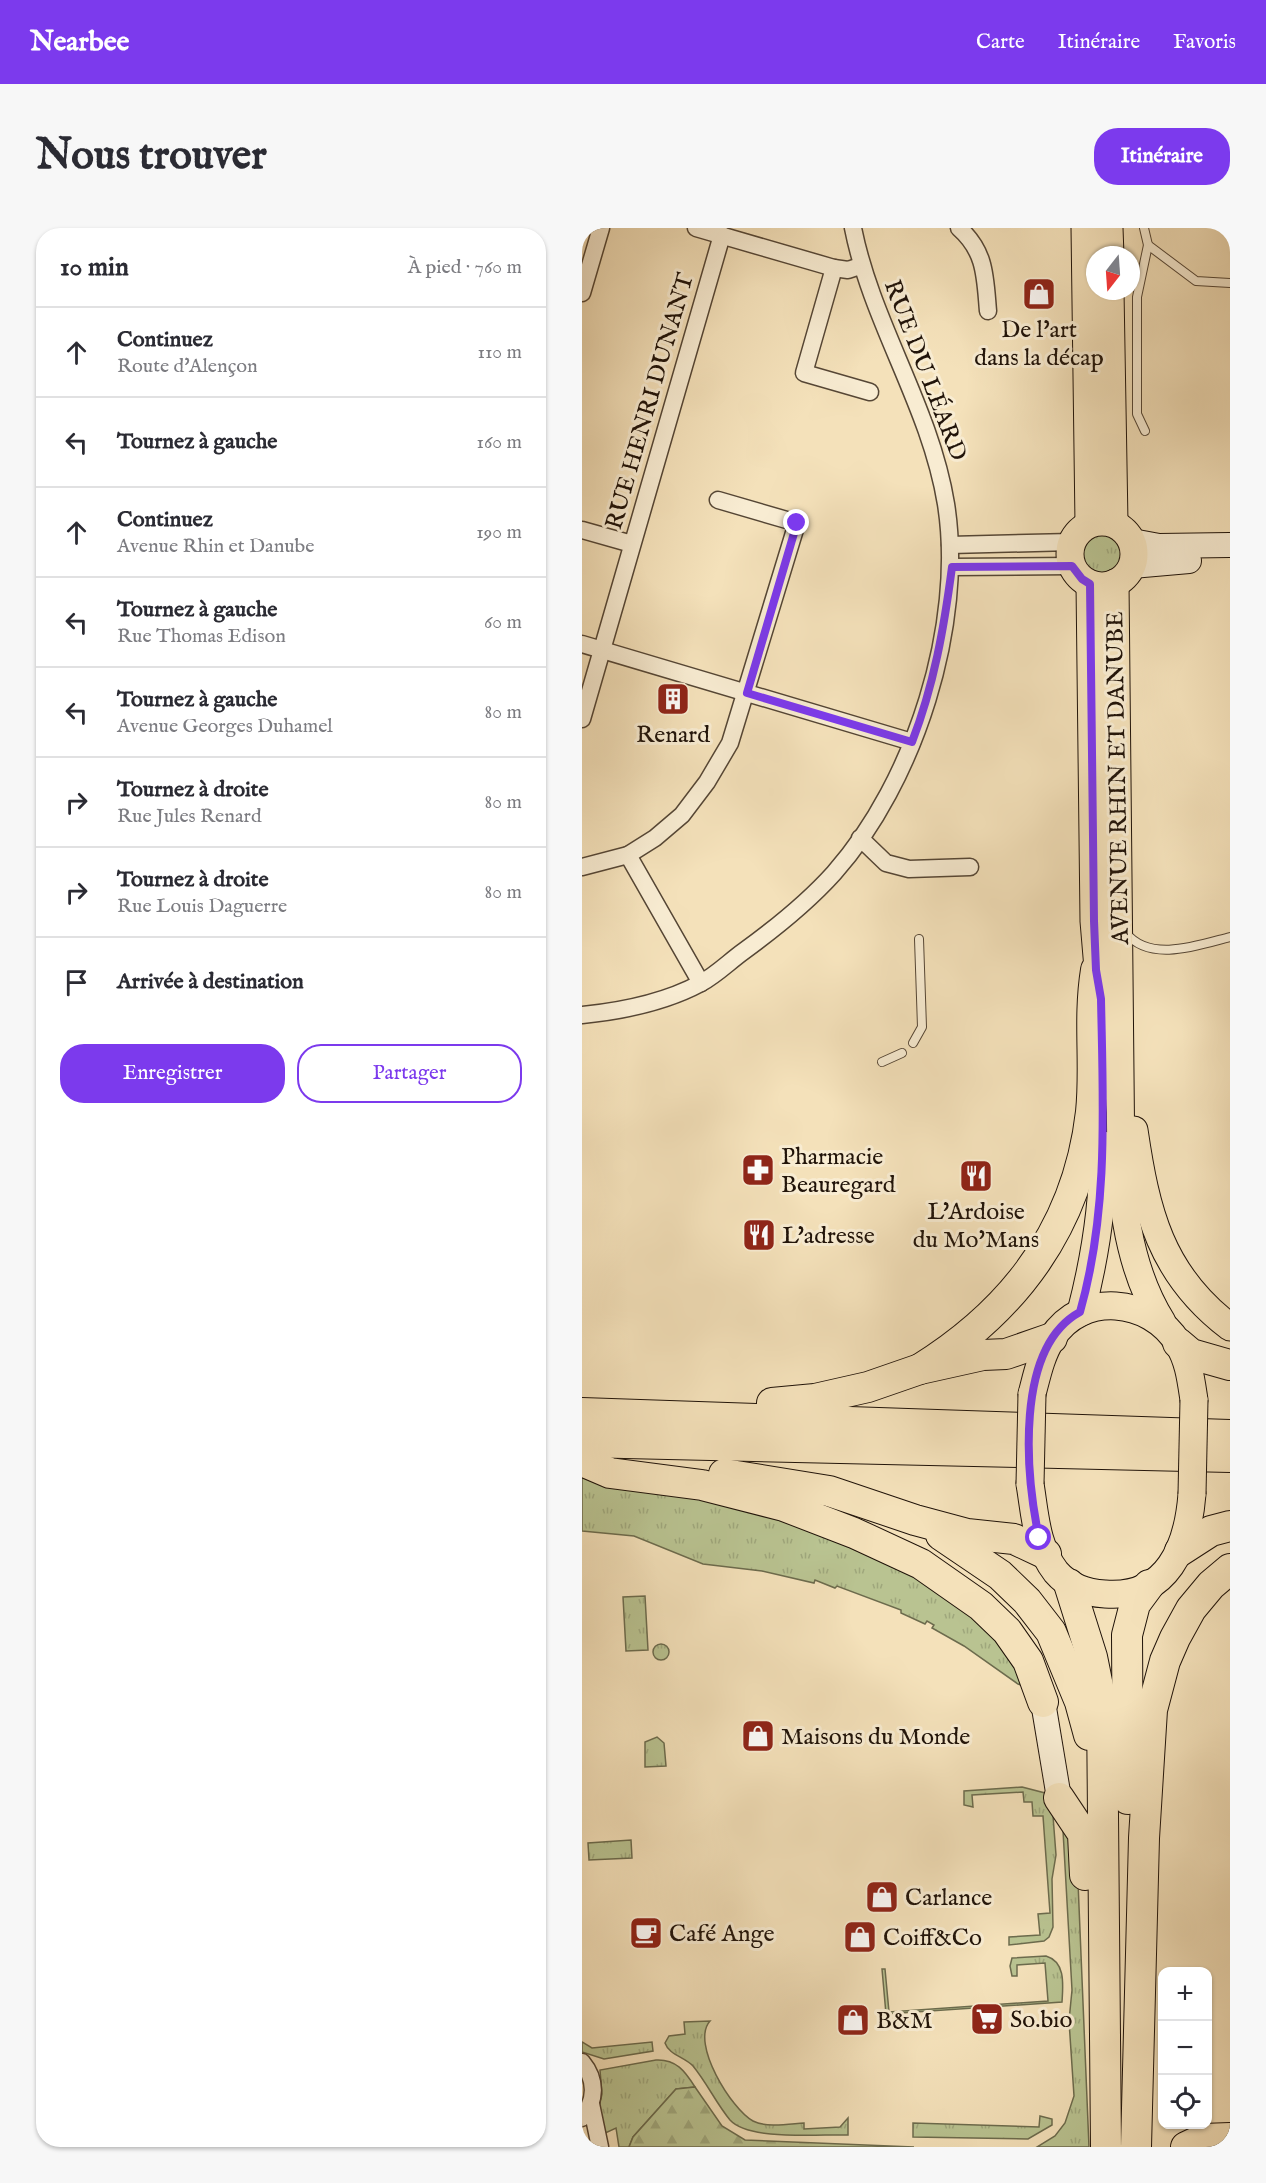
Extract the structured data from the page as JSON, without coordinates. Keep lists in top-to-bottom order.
{
  "streets": {
    "main road": ["AVENUE RHIN ET DANUBE"],
    "street": ["RUE DU LÉARD", "RUE HENRI DUNANT"]
  },
  "places": {
    "shop": [
      "De l'art dans la décap",
      "Maisons du Monde",
      "Carlance",
      "Coiff&Co",
      "B&M"
    ],
    "building": ["Renard"],
    "pharmacy": ["Pharmacie Beauregard"],
    "restaurant": ["L'Ardoise du Mo'Mans", "L'adresse"],
    "cafe": ["Café Ange"],
    "supermarket": ["So.bio"]
  },
  "north": "bottom",
  "page": {
    "header": "Nearbee",
    "nav": ["Carte", "Itinéraire", "Favoris"],
    "buttons": [
      "Itinéraire",
      ["Enregistrer", "Partager"]
    ],
    "title": "Nous trouver",
    "heading": ["10 min", "À pied · 760 m"],
    "list": [
      ["Continuez", "Route d'Alençon", "110 m"],
      ["Tournez à gauche", "160 m"],
      ["Continuez", "Avenue Rhin et Danube", "190 m"],
      ["Tournez à gauche", "Rue Thomas Edison", "60 m"],
      ["Tournez à gauche", "Avenue Georges Duhamel", "80 m"],
      ["Tournez à droite", "Rue Jules Renard", "80 m"],
      ["Tournez à droite", "Rue Louis Daguerre", "80 m"],
      "Arrivée à destination"
    ],
    "map_buttons": ["+", "−"]
  }
}
